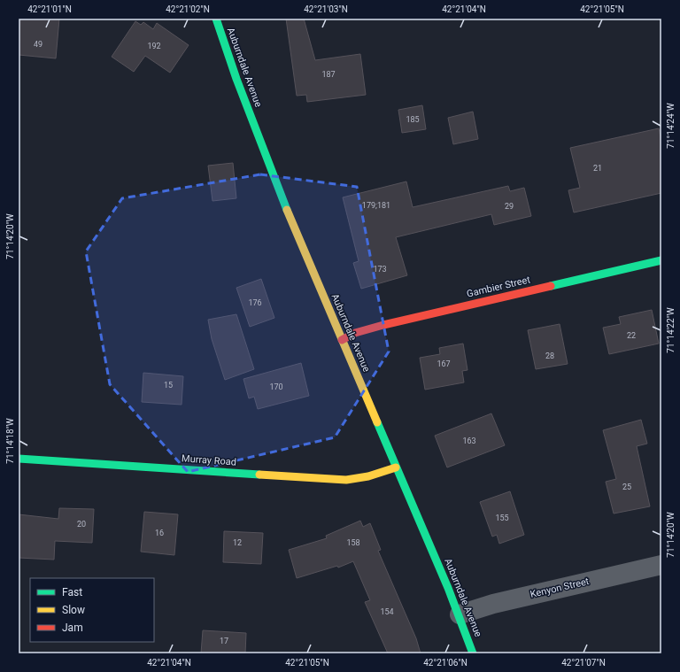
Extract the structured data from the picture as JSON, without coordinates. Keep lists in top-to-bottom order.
{
  "streets": {
    "street": [
      "Auburndale Avenue",
      "Gambier Street",
      "Murray Road",
      "Kenyon Street"
    ]
  },
  "crossings": [
    ["Auburndale Avenue", "Gambier Street"],
    ["Auburndale Avenue", "Murray Road"],
    ["Auburndale Avenue", "Kenyon Street"]
  ],
  "house_numbers": [
    "49",
    "192",
    "187",
    "185",
    "21",
    "179;181",
    "29",
    "173",
    "176",
    "22",
    "28",
    "167",
    "15",
    "170",
    "163",
    "25",
    "155",
    "20",
    "16",
    "12",
    "158",
    "154",
    "17"
  ],
  "legend": ["Fast", "Slow", "Jam"],
  "coordinates": [
    "42°21'01\"N",
    "42°21'02\"N",
    "42°21'03\"N",
    "42°21'04\"N",
    "42°21'05\"N",
    "71°14'24\"W",
    "71°14'20\"W",
    "71°14'22\"W",
    "71°14'18\"W",
    "42°21'06\"N",
    "42°21'07\"N"
  ]
}
